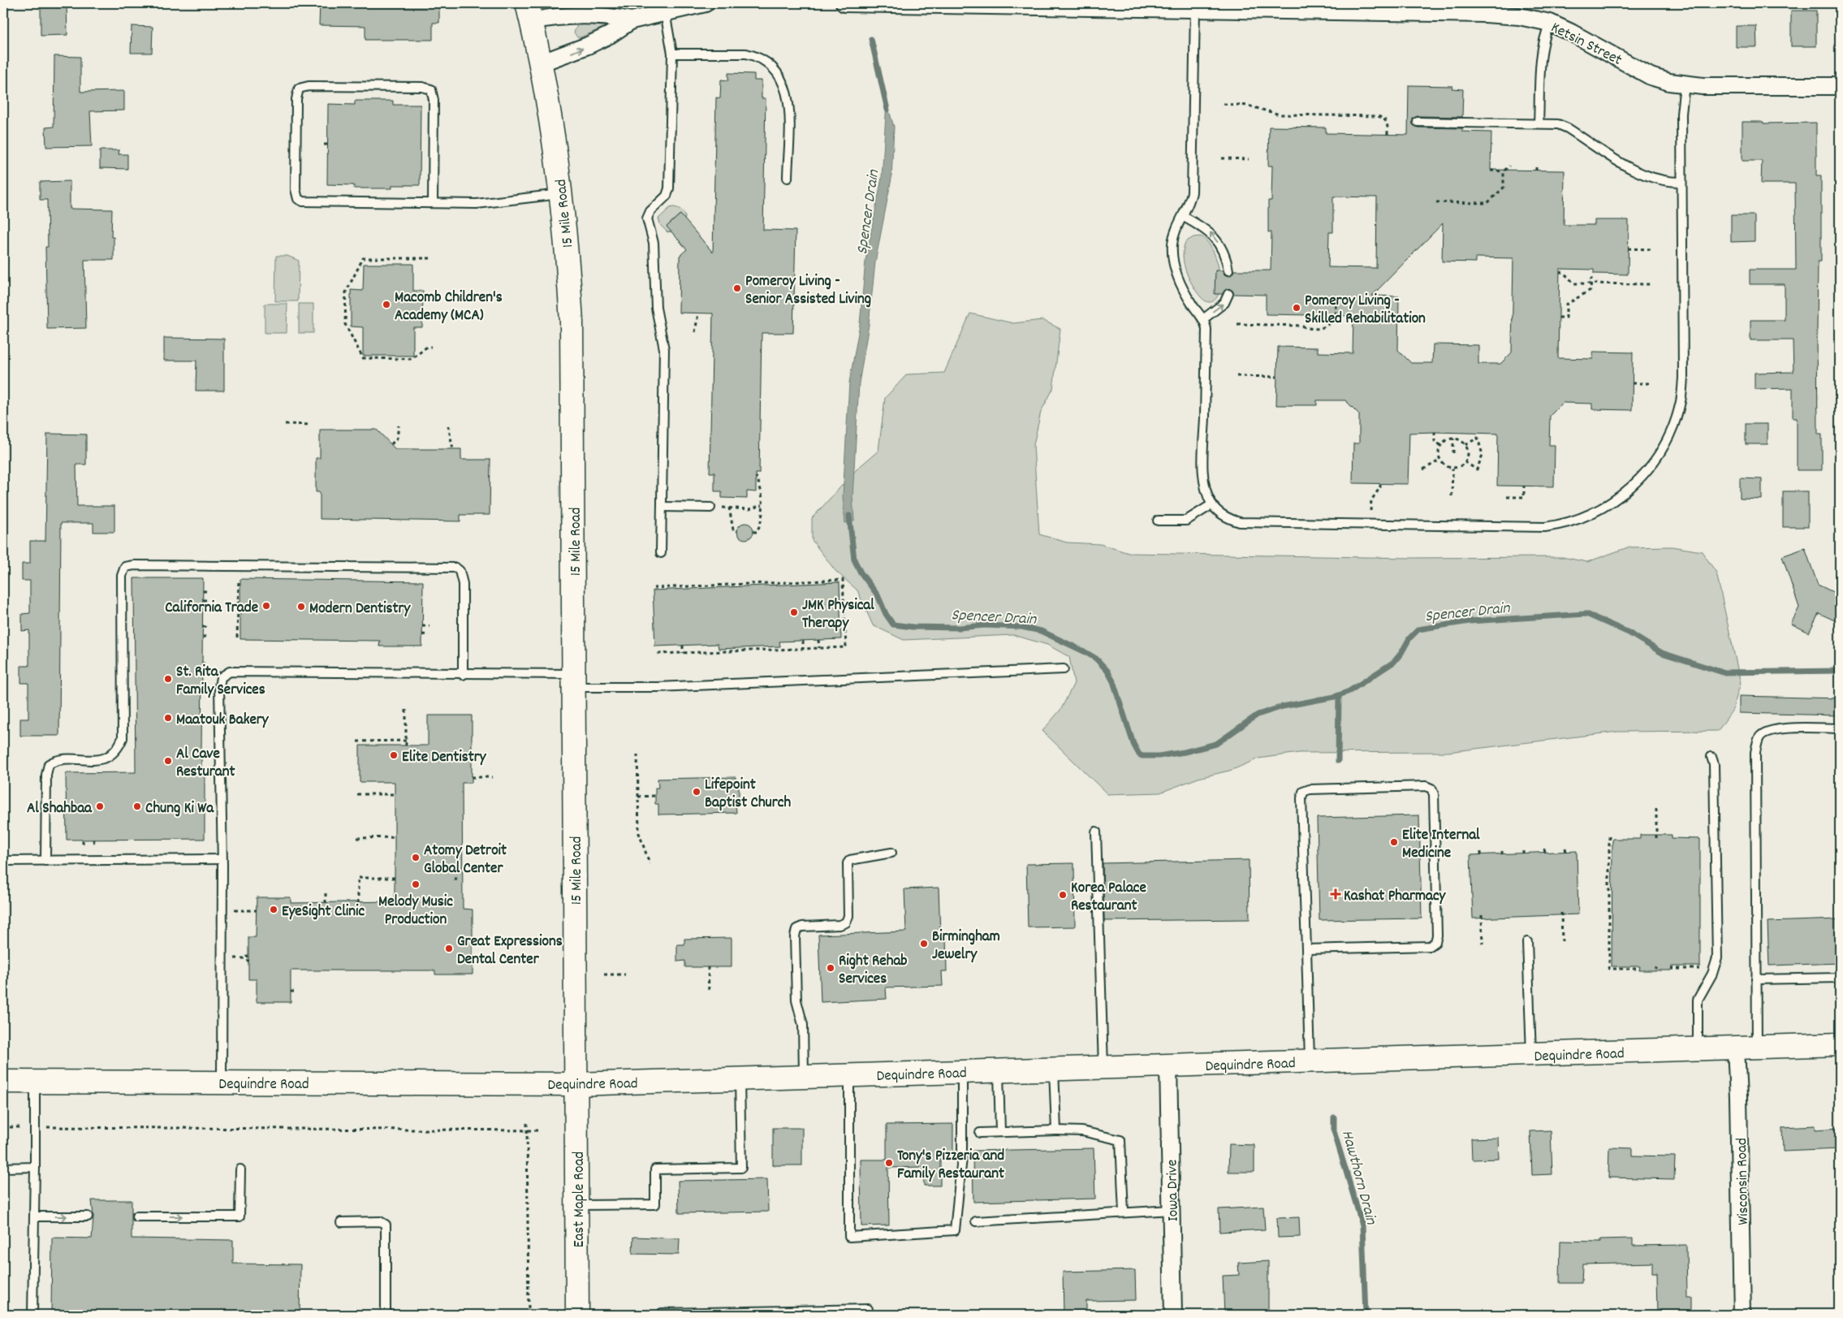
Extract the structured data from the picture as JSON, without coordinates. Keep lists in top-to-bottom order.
{
  "streets": {
    "main road": ["15 Mile Road", "Dequindre Road", "East Maple Road"],
    "street": ["Ketsin Street", "Wisconsin Road", "Iowa Drive"]
  },
  "crossings": [
    ["15 Mile Road", "Dequindre Road"],
    ["15 Mile Road", "East Maple Road"],
    ["Dequindre Road", "Wisconsin Road"],
    ["Dequindre Road", "Iowa Drive"],
    ["Dequindre Road", "East Maple Road"]
  ],
  "water": ["Spencer Drain", "Hawthorn Drain"],
  "places": {
    "other": [
      "Pomeroy Living - Senior Assisted Living",
      "Macomb Children's Academy (MCA)",
      "Pomeroy Living - Skilled Rehabilitation",
      "California Trade",
      "Modern Dentistry",
      "JMK Physical Therapy",
      "St. Rita Family Services",
      "Maatouk Bakery",
      "Elite Dentistry",
      "Al Cave Resturant",
      "Lifepoint Baptist Church",
      "Al Shahbaa",
      "Chung Ki Wa",
      "Elite Internal Medicine",
      "Atomy Detroit Global Center",
      "Melody Music Production",
      "Korea Palace Restaurant",
      "EyeSight Clinic",
      "Birmingham Jewelry",
      "Great Expressions Dental Center",
      "Right Rehab Services",
      "Tony's Pizzeria and Family Restaurant"
    ],
    "health": ["Kashat Pharmacy"]
  }
}
